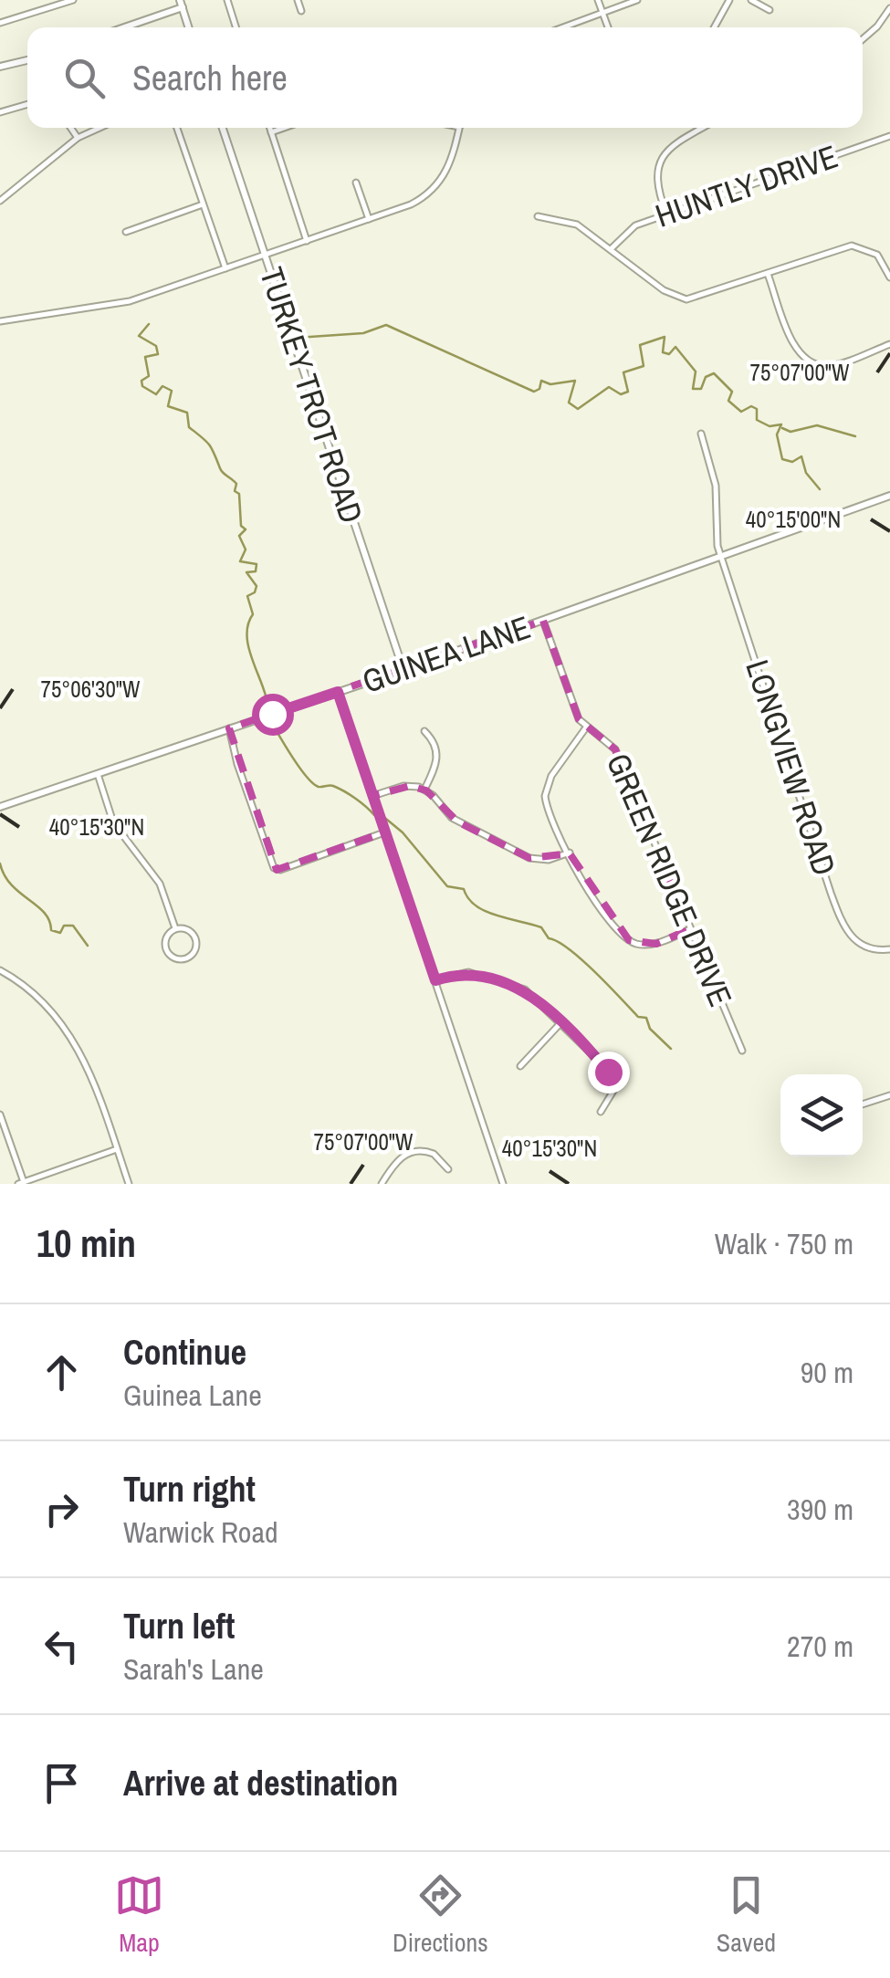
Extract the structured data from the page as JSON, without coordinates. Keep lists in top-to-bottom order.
{
  "streets": {
    "street": [
      "HUNTLY DRIVE",
      "TURKEY TROT ROAD",
      "GUINEA LANE",
      "LONGVIEW ROAD",
      "GREEN RIDGE DRIVE"
    ]
  },
  "crossings": [
    ["TURKEY TROT ROAD", "GUINEA LANE"],
    ["GUINEA LANE", "LONGVIEW ROAD"],
    ["GUINEA LANE", "GREEN RIDGE DRIVE"]
  ],
  "page": {
    "search": "Search here",
    "heading": ["10 min", "Walk · 750 m"],
    "list": [
      ["Continue", "Guinea Lane", "90 m"],
      ["Turn right", "Warwick Road", "390 m"],
      ["Turn left", "Sarah's Lane", "270 m"],
      "Arrive at destination"
    ],
    "nav": ["Map", "Directions", "Saved"]
  },
  "coordinates": [
    "75°07'00\"W",
    "40°15'00\"N",
    "75°06'30\"W",
    "40°15'30\"N"
  ]
}
